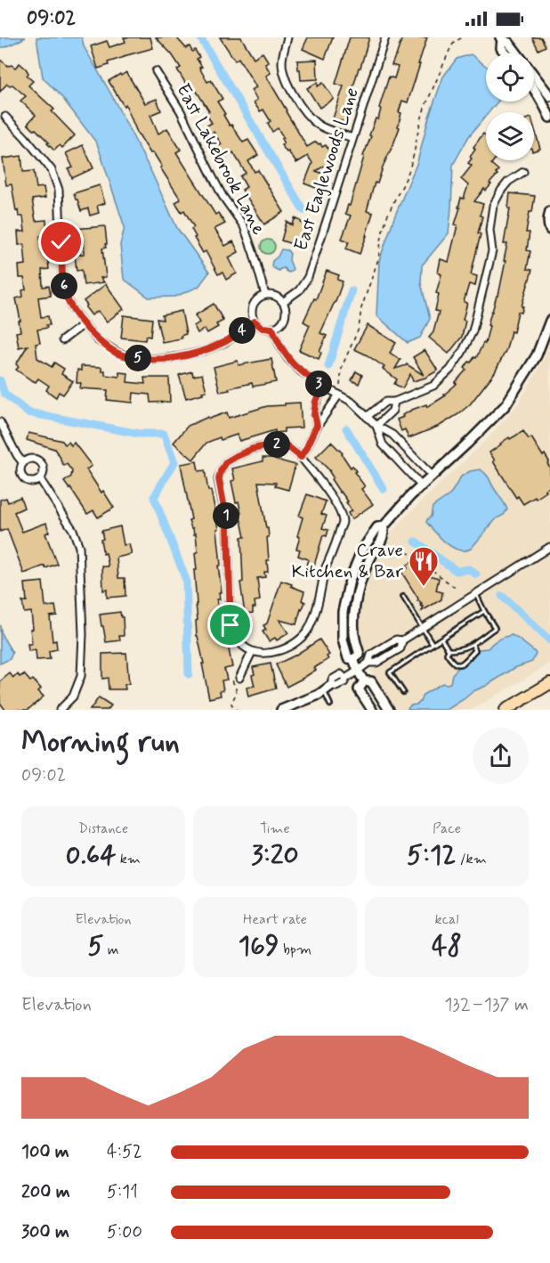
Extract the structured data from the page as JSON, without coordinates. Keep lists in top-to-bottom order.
{
  "streets": {
    "street": ["East Lakebrook Lane", "East Eaglewoods Lane"]
  },
  "crossings": [
    ["East Lakebrook Lane", "East Eaglewoods Lane"]
  ],
  "places": {
    "restaurant": ["Crave Kitchen & Bar"]
  },
  "page": {
    "status": "09:02",
    "pins": [
      "6",
      "4",
      "5",
      "3",
      "2",
      "1"
    ],
    "heading": ["Morning run", "09:02"],
    "stats": [
      ["Distance", "0.64 km"],
      ["Time", "3:20"],
      ["Pace", "5:12 /km"],
      ["Elevation", "5 m"],
      ["Heart rate", "169 bpm"],
      ["kcal", "48"]
    ],
    "chart": ["Elevation", "132–137 m"],
    "list": [
      {
        "name": "100 m",
        "note": "4:52"
      },
      {
        "name": "200 m",
        "note": "5:11"
      },
      {
        "name": "300 m",
        "note": "5:00"
      }
    ]
  }
}
